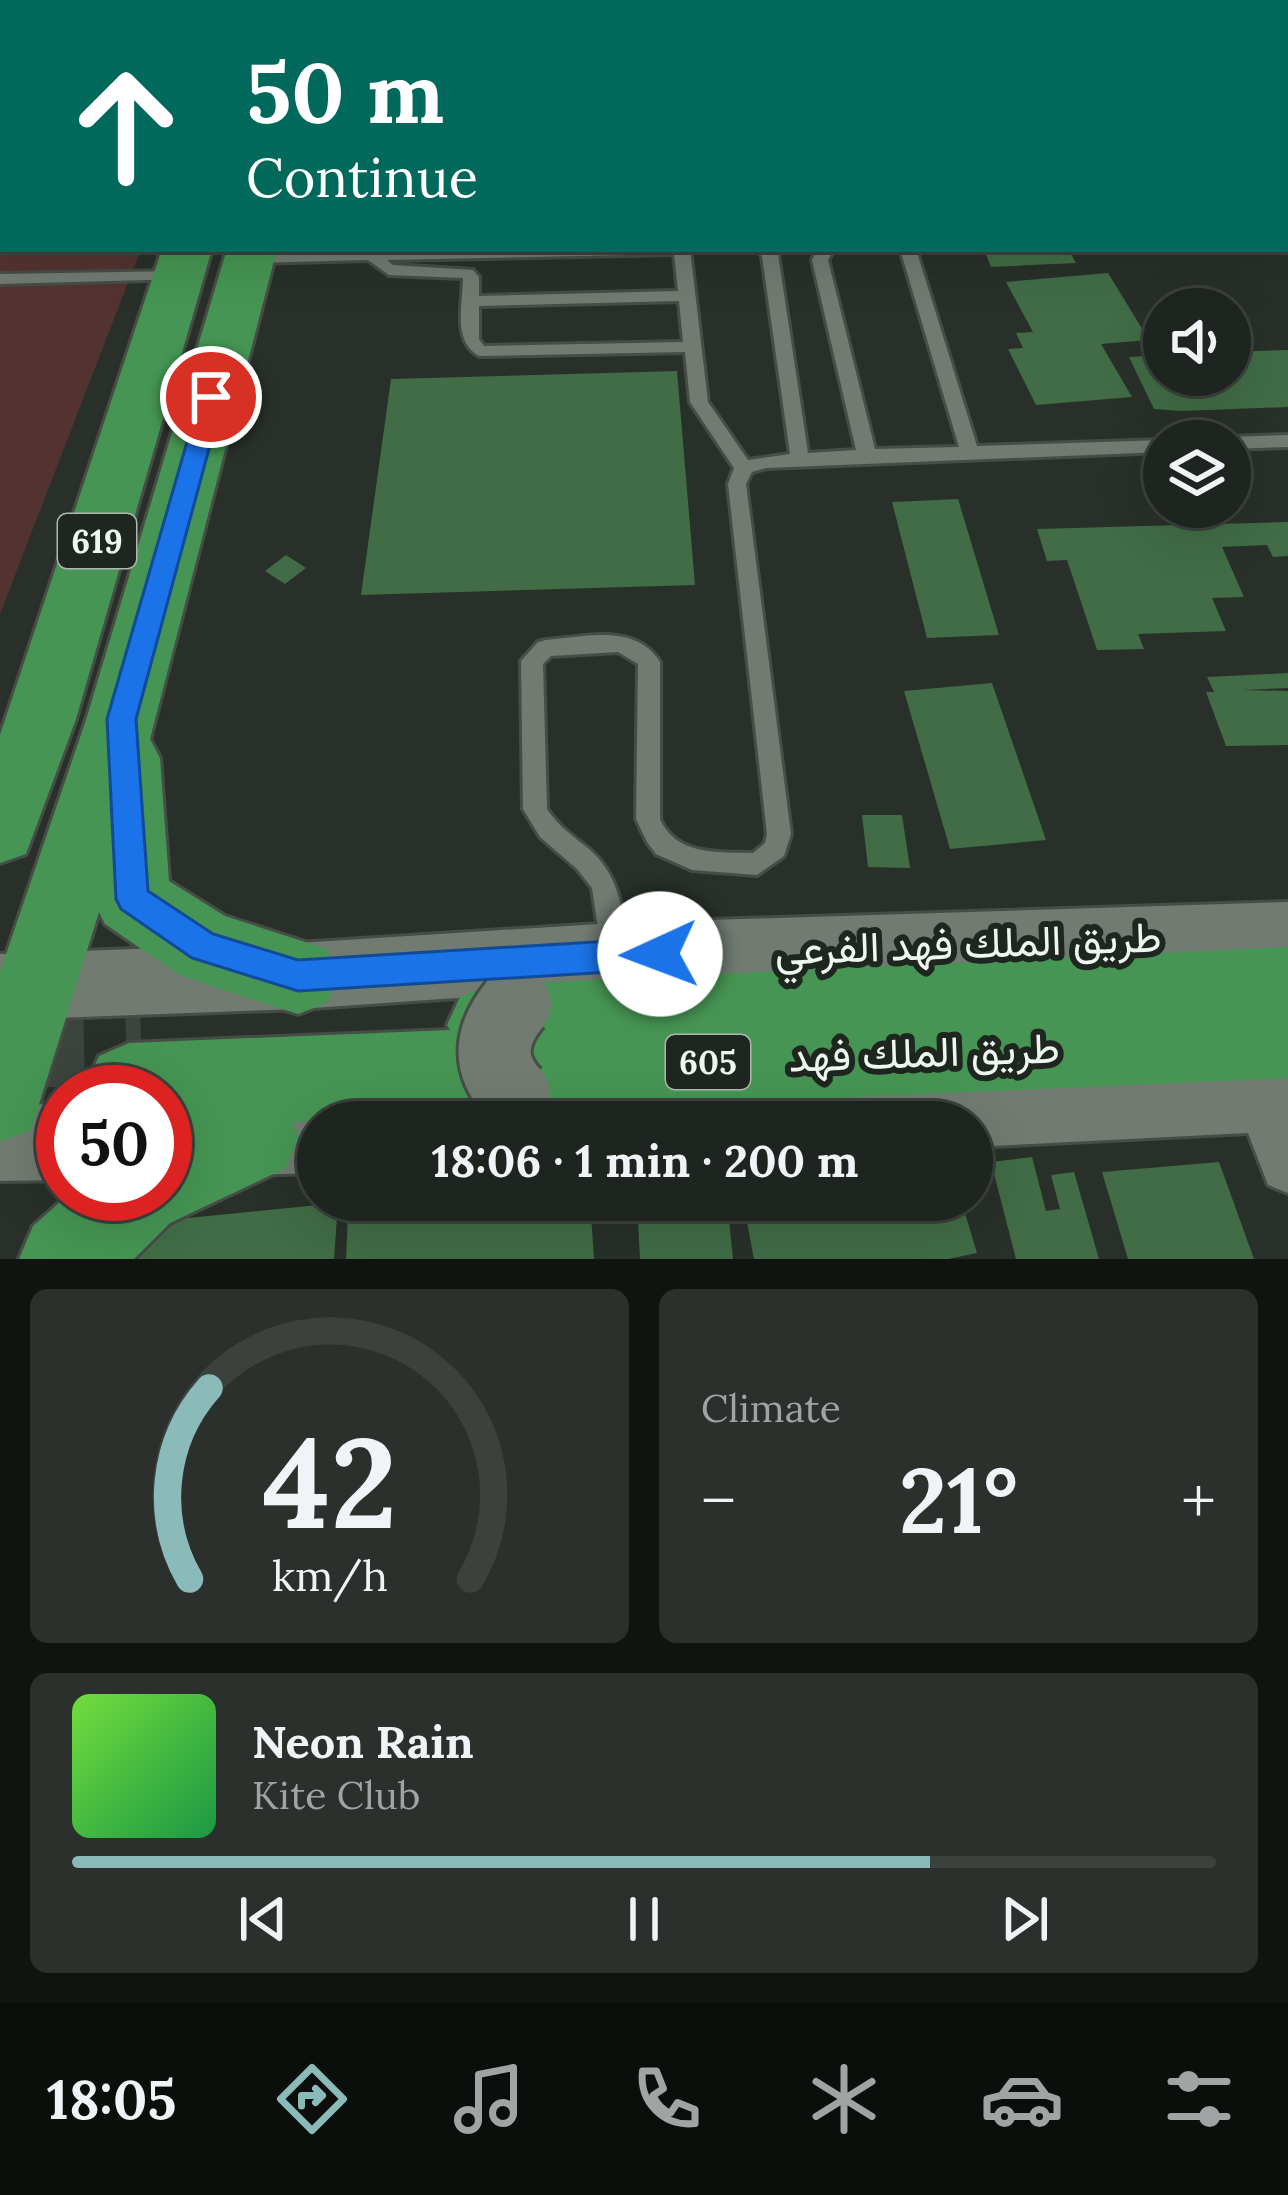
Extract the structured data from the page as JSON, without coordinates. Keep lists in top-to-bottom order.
{
  "streets": {
    "highway": ["619", "طريق الملك فهد", "605"],
    "main road": ["طريق الملك فهد الفرعي"]
  },
  "crossings": [
    ["619", "طريق الملك فهد الفرعي"]
  ],
  "page": {
    "turn": ["50 m", "Continue"],
    "limit": "50",
    "trip": "18:06 · 1 min · 200 m",
    "tile": "Climate",
    "heat": ["−", "21°", "+"],
    "song": ["Neon Rain", "Kite Club"],
    "tabs": "18:05",
    "gauge": ["42", "km/h"]
  }
}
